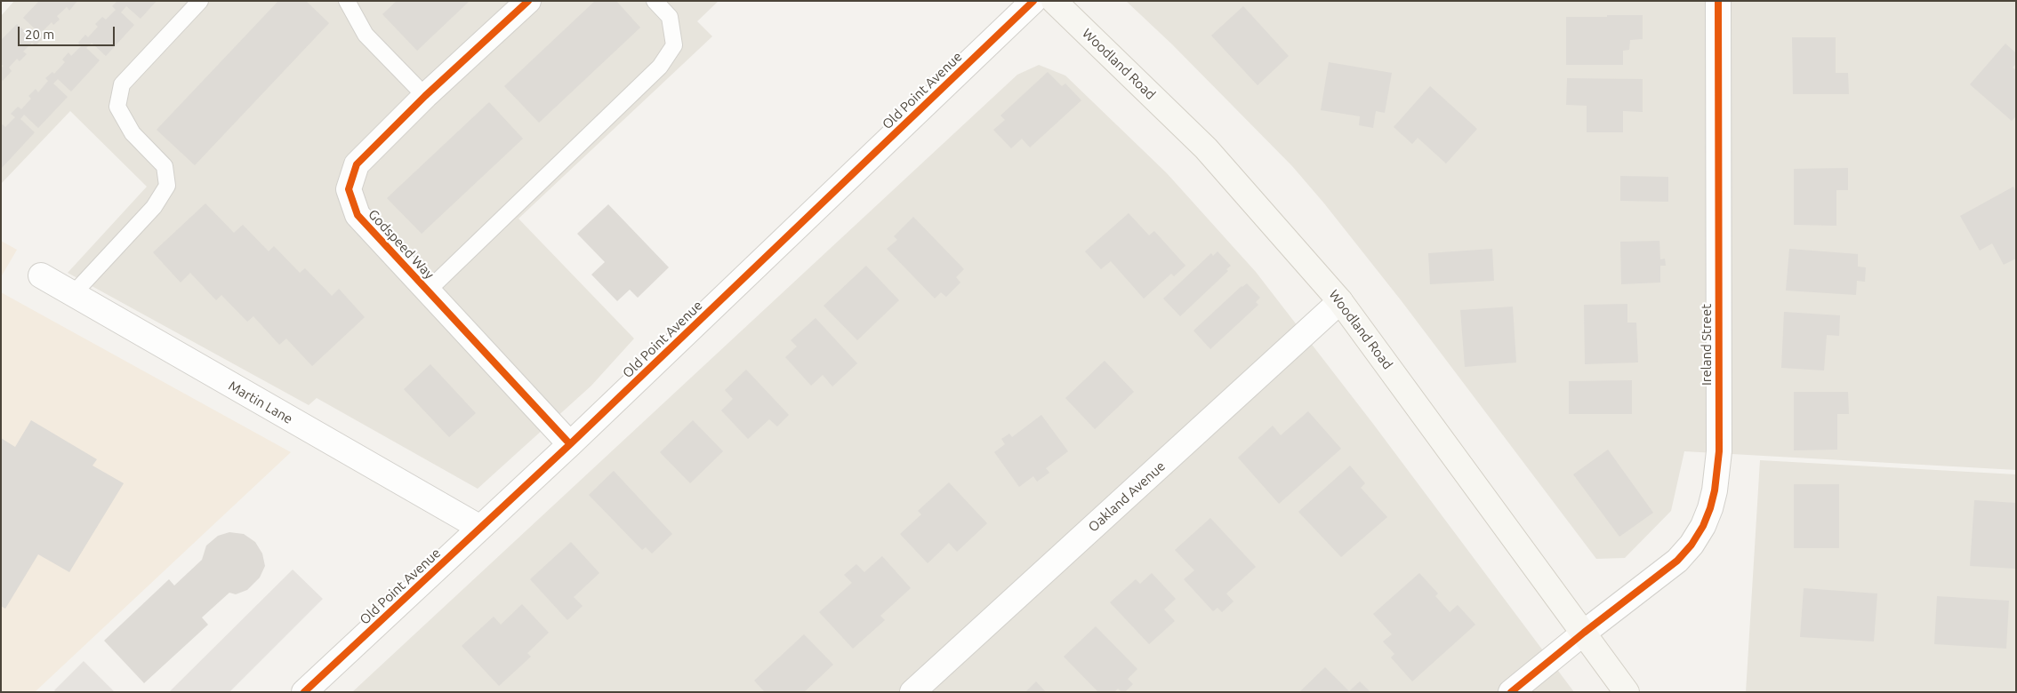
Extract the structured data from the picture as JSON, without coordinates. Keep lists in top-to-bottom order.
{
  "streets": {
    "main road": ["Woodland Road"],
    "street": [
      "Old Point Avenue",
      "Godspeed Way",
      "Ireland Street",
      "Martin Lane",
      "Oakland Avenue"
    ]
  },
  "crossings": [
    ["Woodland Road", "Ireland Street"],
    ["Woodland Road", "Oakland Avenue"],
    ["Old Point Avenue", "Godspeed Way"],
    ["Old Point Avenue", "Martin Lane"]
  ],
  "scale_bar": "20 m"
}
